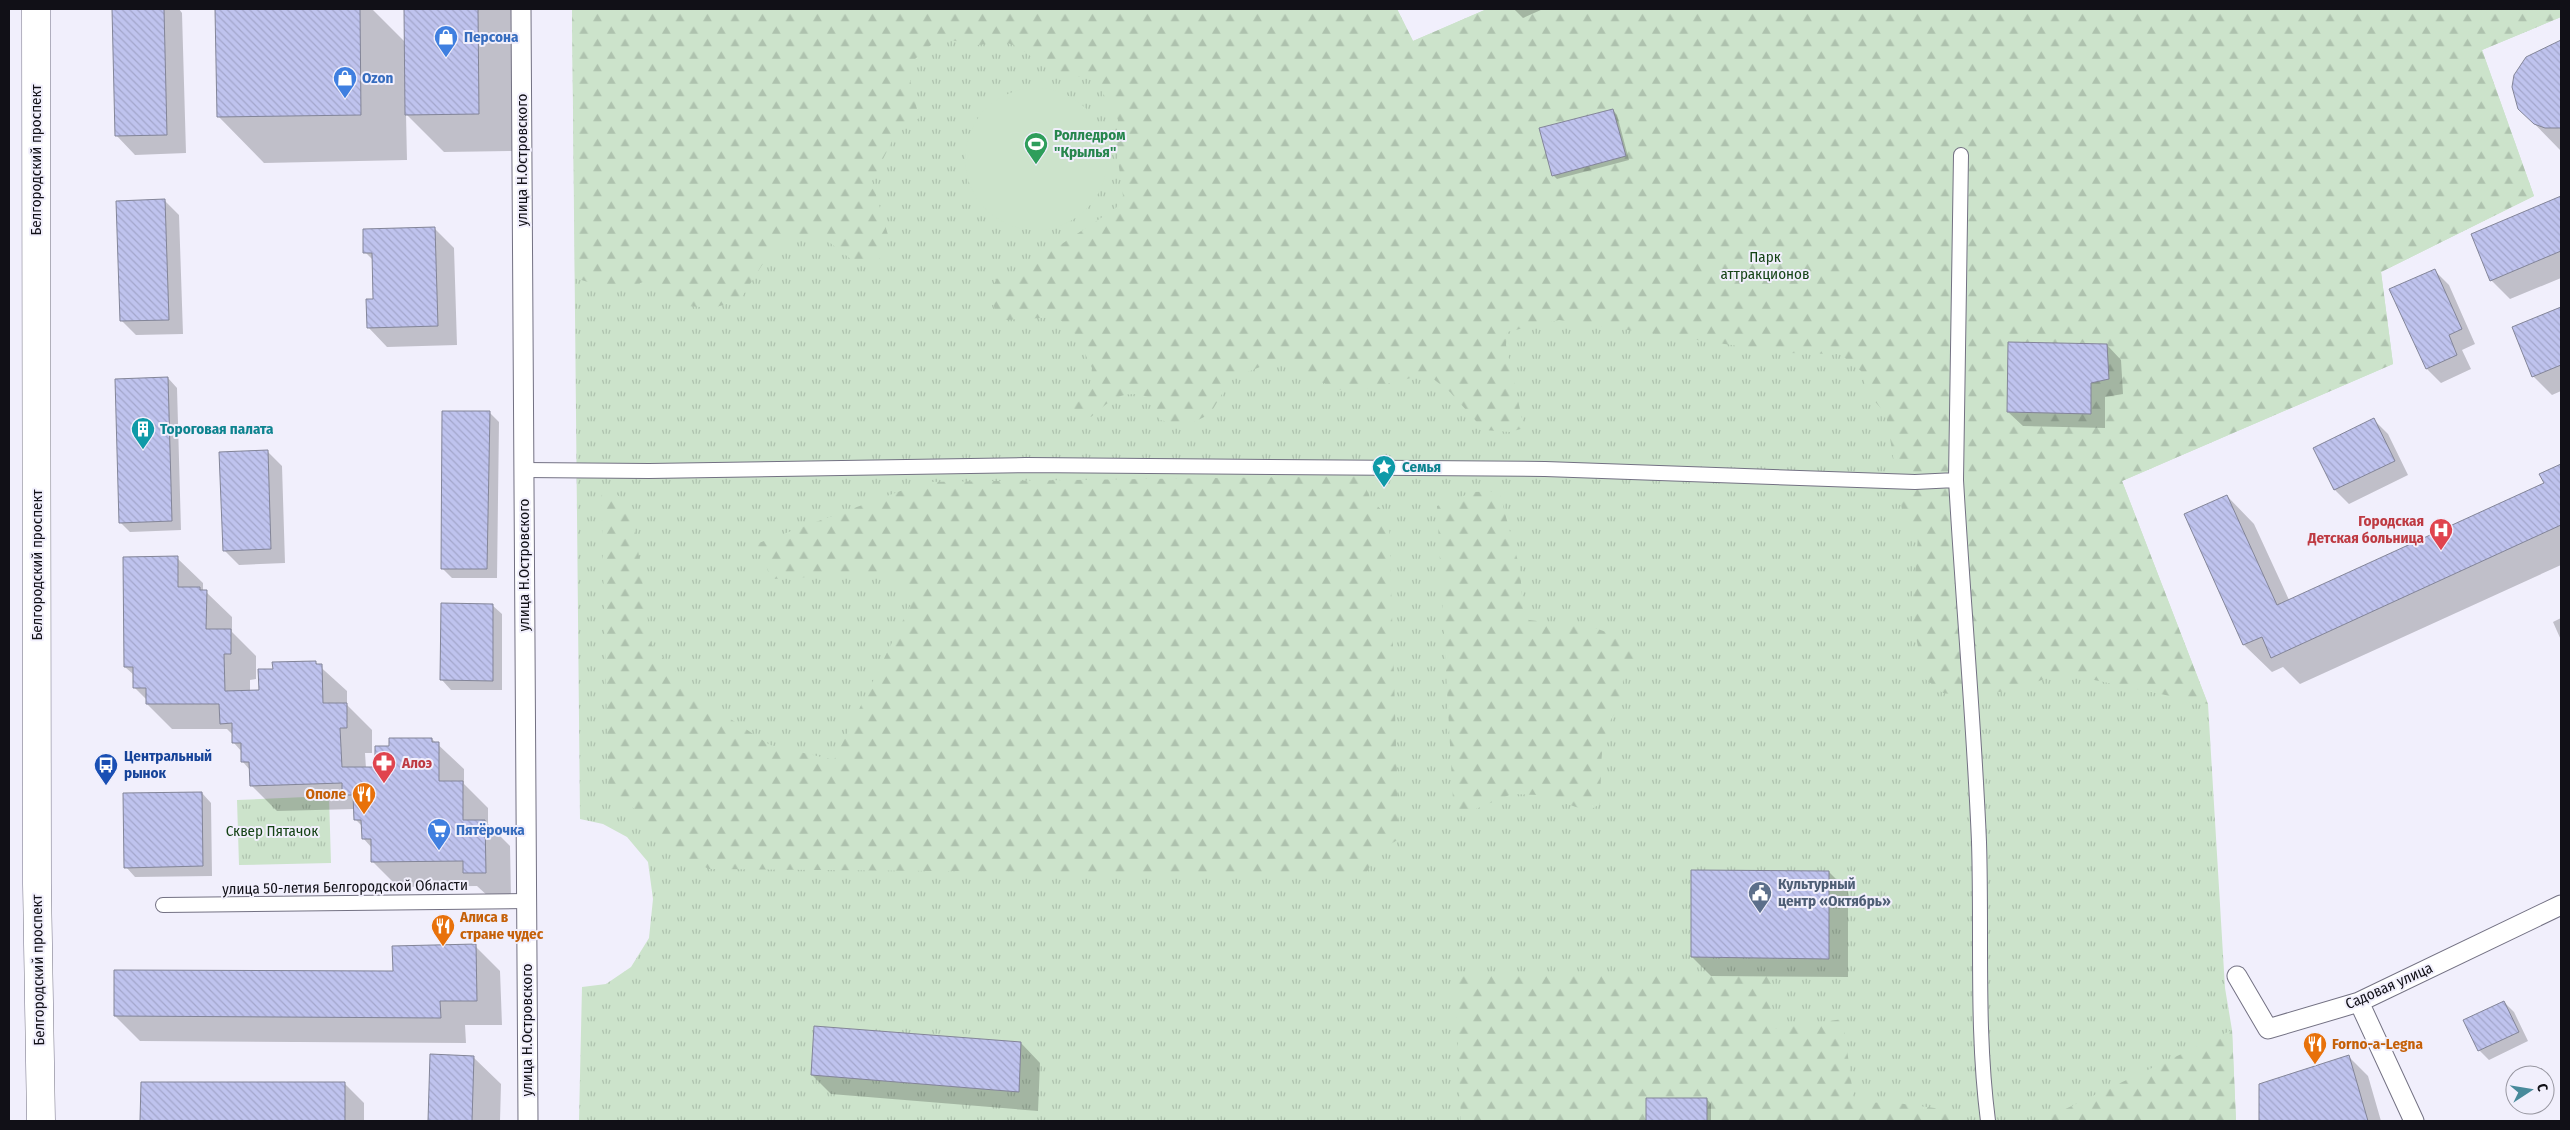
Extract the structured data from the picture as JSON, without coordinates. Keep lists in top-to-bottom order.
{
  "streets": {
    "main road": ["Белгородский проспект"],
    "street": ["улица Н.Островского", "улица 50-летия Белгородской Области", "Садовая улица"]
  },
  "crossings": [
    ["улица Н.Островского", "улица 50-летия Белгородской Области"]
  ],
  "parks": ["Парк аттракционов", "Сквер Пятачок"],
  "places": {
    "shop": ["Персона", "Ozon"],
    "sports": ["Ролледром \"Крылья\""],
    "building": ["Тороговая палата"],
    "place": ["Семья"],
    "hospital": ["Городская Детская больница"],
    "pharmacy": ["Алоэ"],
    "bus stop": ["Центральный рынок"],
    "restaurant": ["Ополе", "Алиса в стране чудес", "Forno-a-Legna"],
    "supermarket": ["Пятёрочка"],
    "public building": ["Культурный центр «Октябрь»"]
  },
  "north": "right"
}
